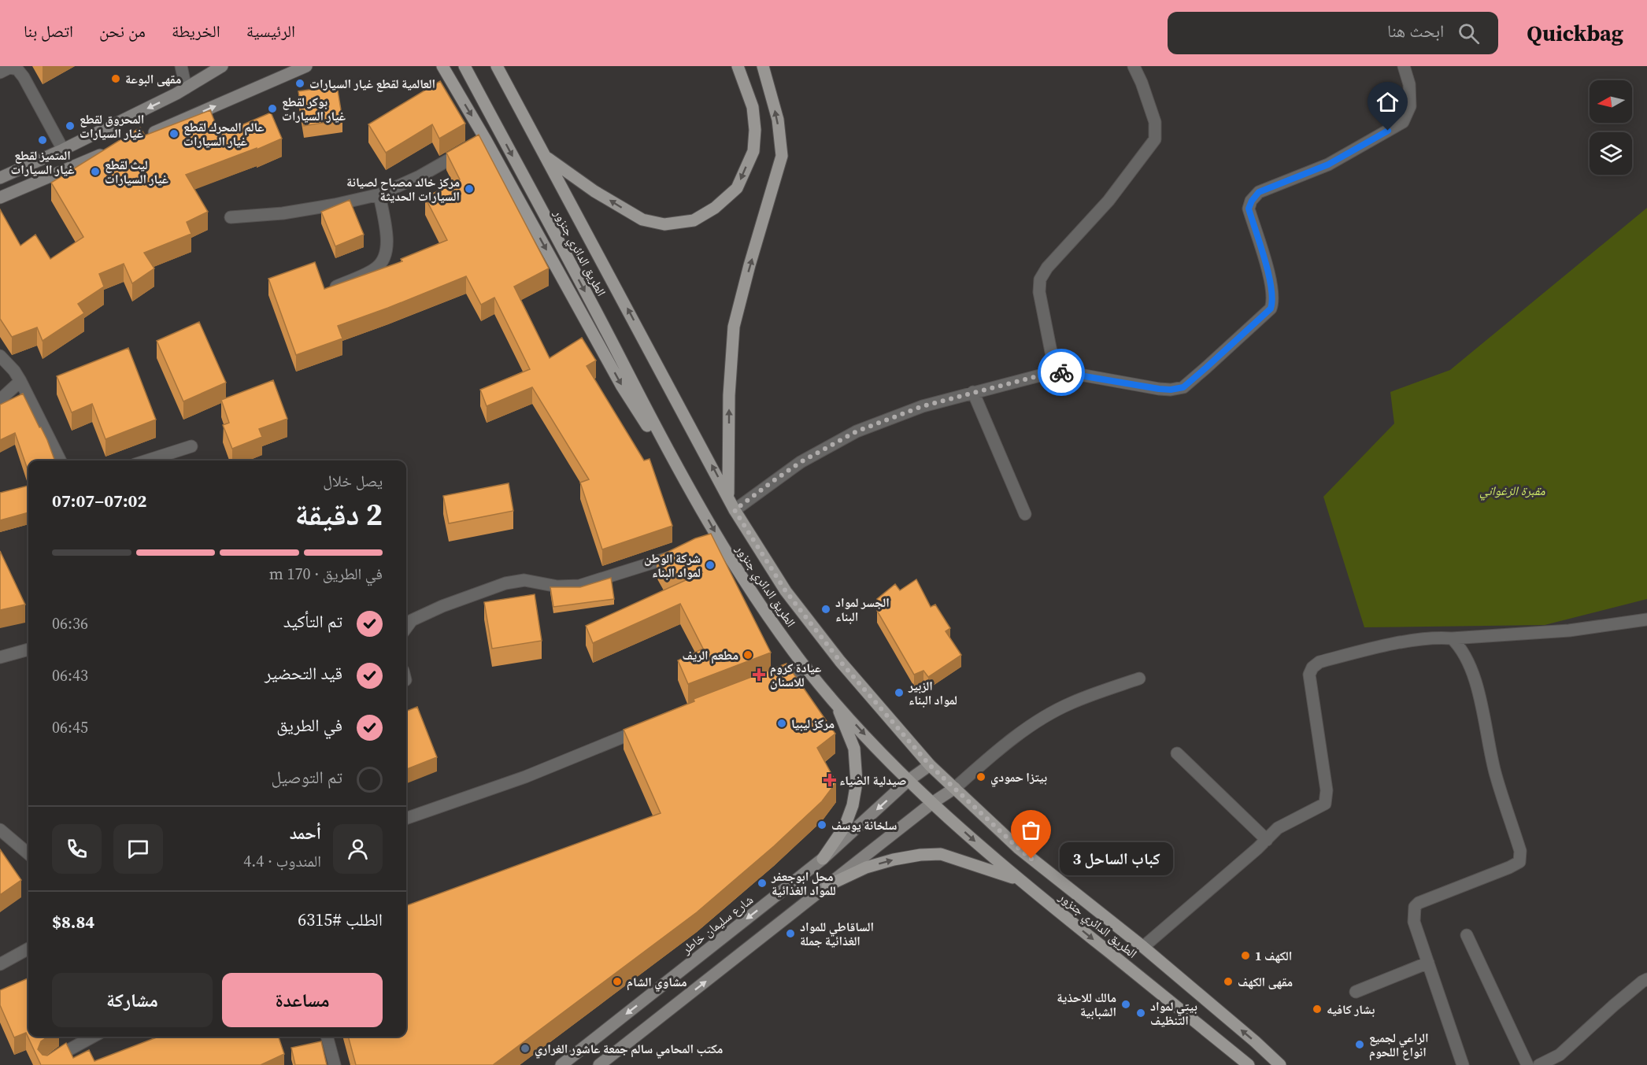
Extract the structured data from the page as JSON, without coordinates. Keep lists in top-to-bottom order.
{
  "streets": {
    "main road": ["الطريق الدائري جنزور", "شارع سليمان خاطر"]
  },
  "crossings": [
    ["الطريق الدائري جنزور", "شارع سليمان خاطر"]
  ],
  "parks": ["مقبرة الزغواني"],
  "places": {
    "other": [
      "مقهى البوعة",
      "العالمية لقطع غيار السيارات",
      "بوكر لقطع غيار السيارات",
      "المحروق لقطع غيار السيارات",
      "عالم المحرك لقطع غيار السيارات",
      "المتميز لقطع غيار السيارات",
      "ليث لقطع غيار السيارات",
      "مركز خالد مصباح لصيانة السيارات الحديثة",
      "شركة الوطن لمواد البناء",
      "الجسر لمواد البناء",
      "مطعم الريف",
      "الزبير لمواد البناء",
      "مركز ليبيا",
      "بيتزا حمودي",
      "سلخانة يوسف",
      "كباب الساحل 3",
      "محل ابوجعفر للمواد الغذائية",
      "الساقاطي للمواد الغذائية جملة",
      "الكهف 1",
      "مشاوي الشام",
      "مقهى الكهف",
      "مالك للاحذية الشبابية",
      "بشار كافيه",
      "بيتي لمواد التنظيف",
      "الراعي لجميع انواع اللحوم",
      "مكتب المحامي سالم جمعة عاشور الغراري"
    ],
    "health": ["عيادة كروم للاسنان", "صيدلية الضياء"]
  },
  "north": "left",
  "page": {
    "header": "Quickbag",
    "search": "ابحث هنا",
    "nav": [
      "الرئيسية",
      "الخريطة",
      "من نحن",
      "اتصل بنا"
    ],
    "heading": ["2 دقيقة", "يصل خلال", "07:02–07:07"],
    "panel": [
      "أحمد",
      "المندوب · 4.4",
      "الطلب #6315",
      "$8.84"
    ],
    "bar": "في الطريق · 170 m",
    "list": [
      ["تم التأكيد", "06:36"],
      ["قيد التحضير", "06:43"],
      ["في الطريق", "06:45"],
      "تم التوصيل"
    ],
    "bubble": "كباب الساحل 3",
    "buttons": ["مساعدة", "مشاركة"]
  }
}
